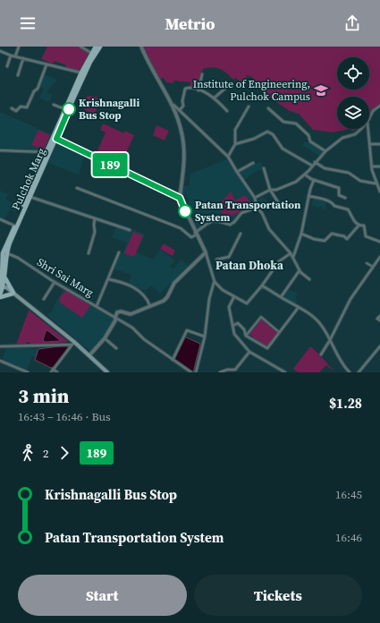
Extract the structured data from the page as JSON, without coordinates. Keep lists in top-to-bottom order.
{
  "streets": {
    "main road": ["Pulchok Marg"],
    "street": ["Shri Sai Marg"]
  },
  "districts": ["Patan Dhoka"],
  "places": {
    "school or university": ["Institute of Engineering, Pulchok Campus"],
    "other": ["Krishnagalli Bus Stop", "Patan Transportation System"]
  },
  "lines": ["bus line 189"],
  "page": {
    "header": "Metrio",
    "on_map": "189",
    "heading": ["3 min", "16:43 – 16:46 · Bus", "$1.28"],
    "legs": ["2", "189"],
    "list": [
      {
        "name": "Krishnagalli Bus Stop",
        "value": "16:45"
      },
      {
        "name": "Patan Transportation System",
        "value": "16:46"
      }
    ],
    "buttons": ["Start", "Tickets"]
  }
}
